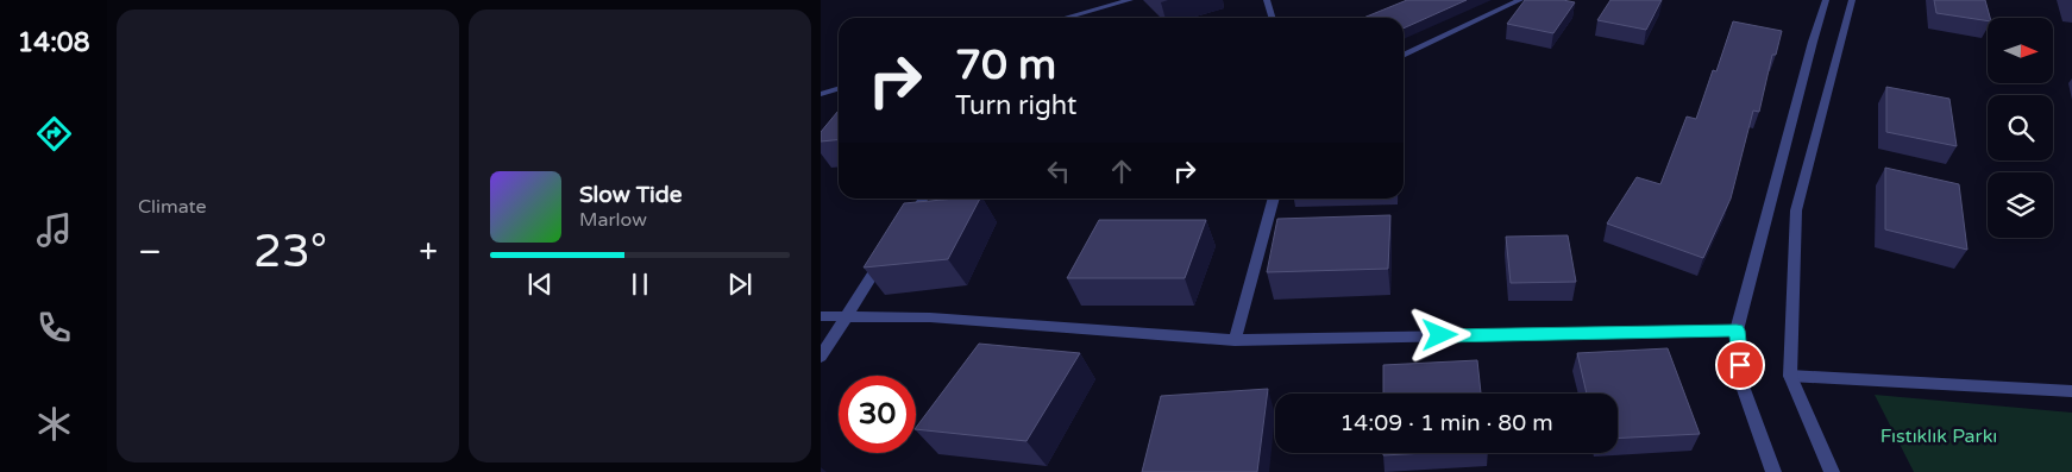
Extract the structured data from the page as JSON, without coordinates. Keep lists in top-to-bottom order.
{
  "parks": ["Fıstıklık Parkı"],
  "north": "right",
  "page": {
    "tabs": "14:08",
    "tile": "Climate",
    "turn": ["70 m", "Turn right"],
    "song": ["Slow Tide", "Marlow"],
    "heat": ["−", "23°", "+"],
    "limit": "30",
    "trip": "14:09 · 1 min · 80 m"
  }
}
